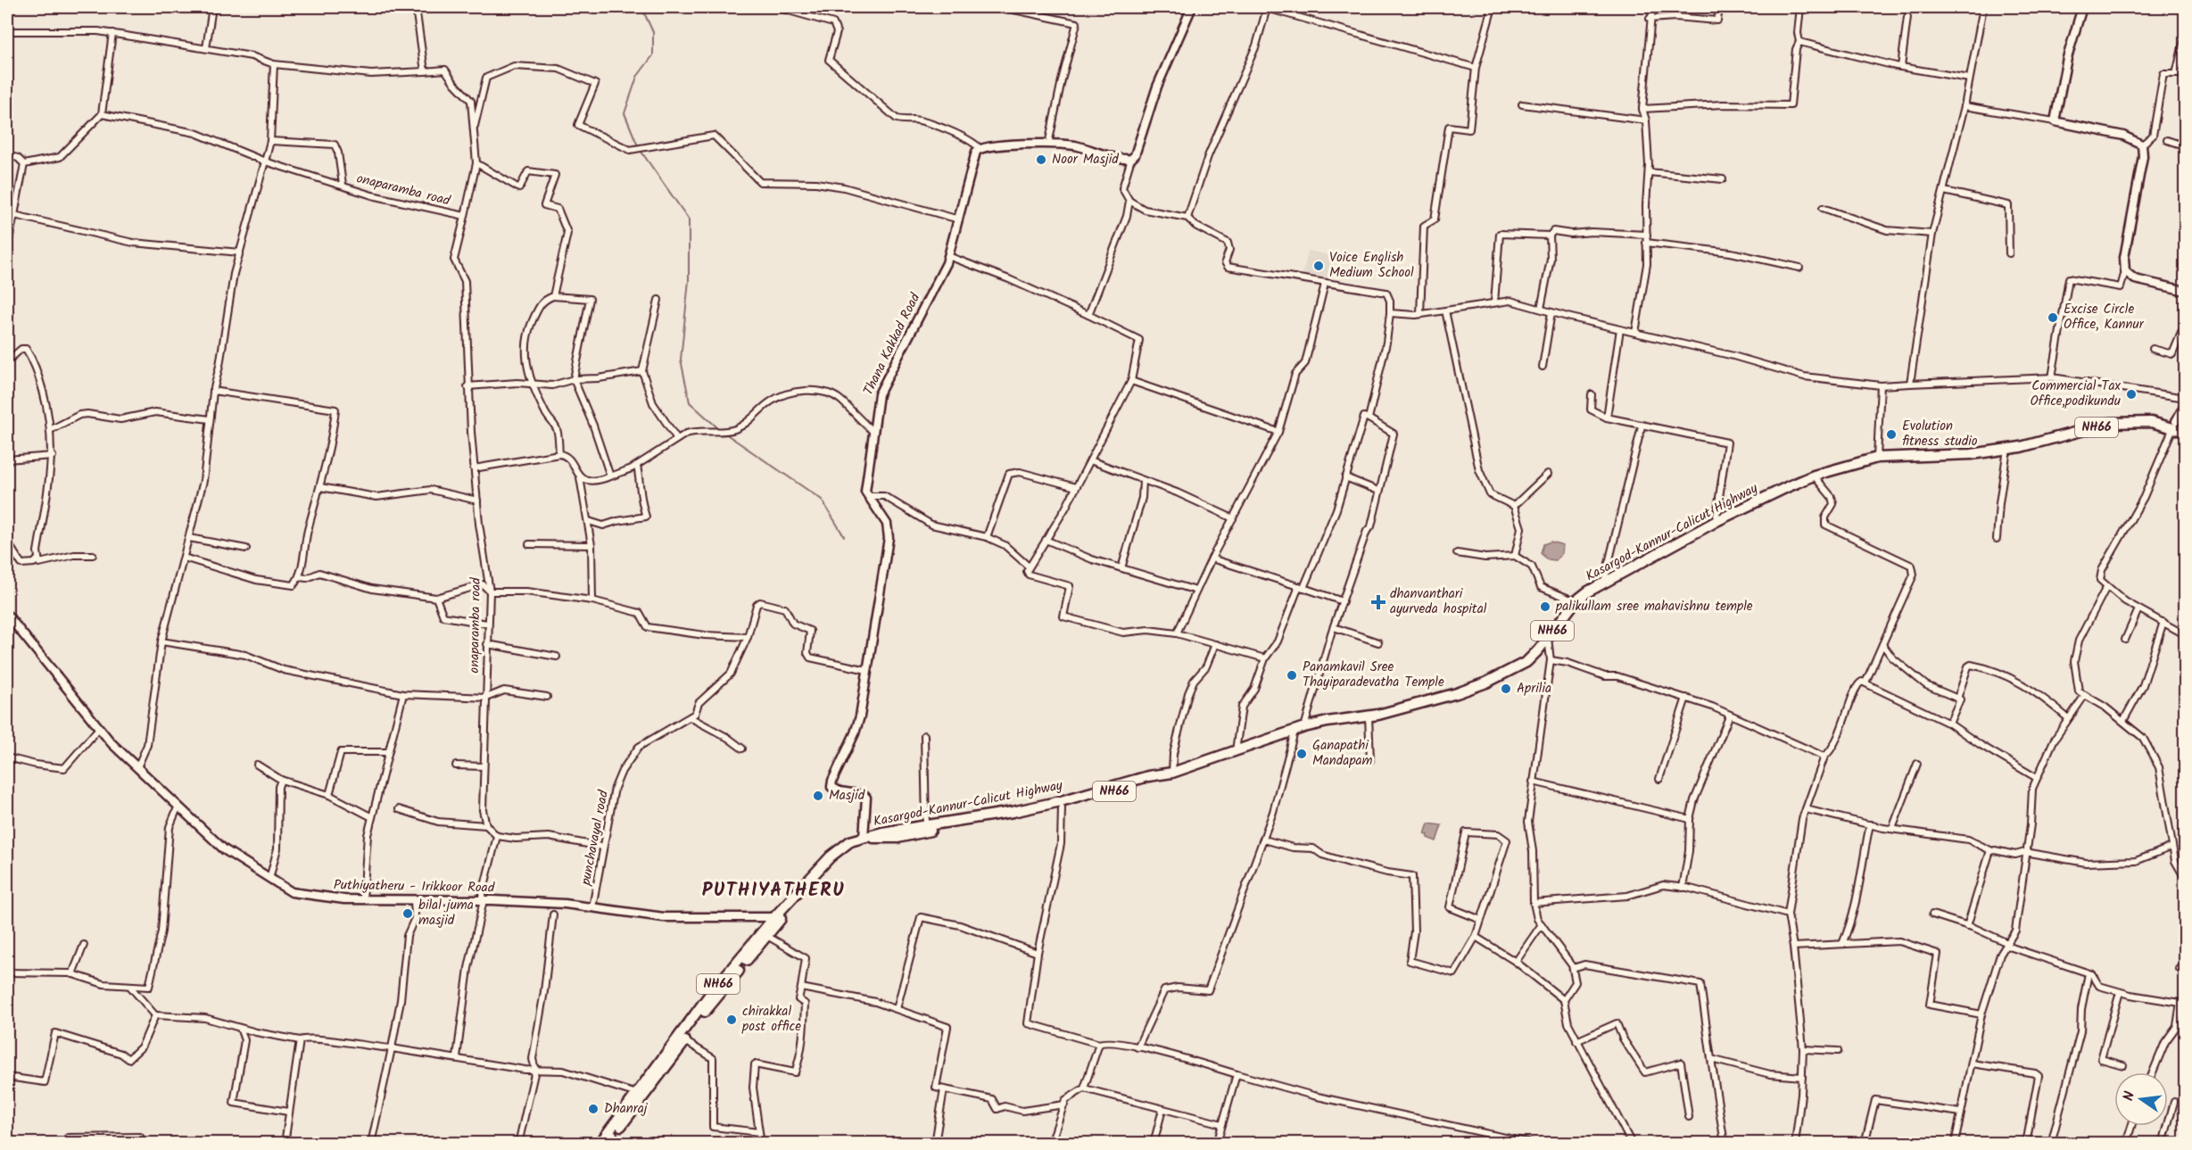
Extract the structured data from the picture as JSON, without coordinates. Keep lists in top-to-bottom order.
{
  "streets": {
    "highway": ["NH66", "Kasargod-Kannur-Calicut Highway"],
    "main road": ["Thana Kakkad Road", "Puthiyatheru - Irikkoor Road"],
    "street": ["onaparamba road", "punchavayal road"]
  },
  "crossings": [
    ["Kasargod-Kannur-Calicut Highway", "Puthiyatheru - Irikkoor Road"],
    ["punchavayal road", "Puthiyatheru - Irikkoor Road"]
  ],
  "districts": ["PUTHIYATHERU"],
  "places": {
    "other": [
      "Noor Masjid",
      "Voice English Medium School",
      "Excise Circle Office, Kannur",
      "Commercial Tax Office,podikundu",
      "Evolution fitness studio",
      "palikullam sree mahavishnu temple",
      "Panamkavil Sree Thayiparadevatha Temple",
      "Aprilia",
      "Ganapathi Mandapam",
      "Masjid",
      "bilal juma masjid",
      "chirakkal post office",
      "Dhanraj"
    ],
    "health": ["dhanvanthari ayurveda hospital"]
  },
  "north": "left"
}
